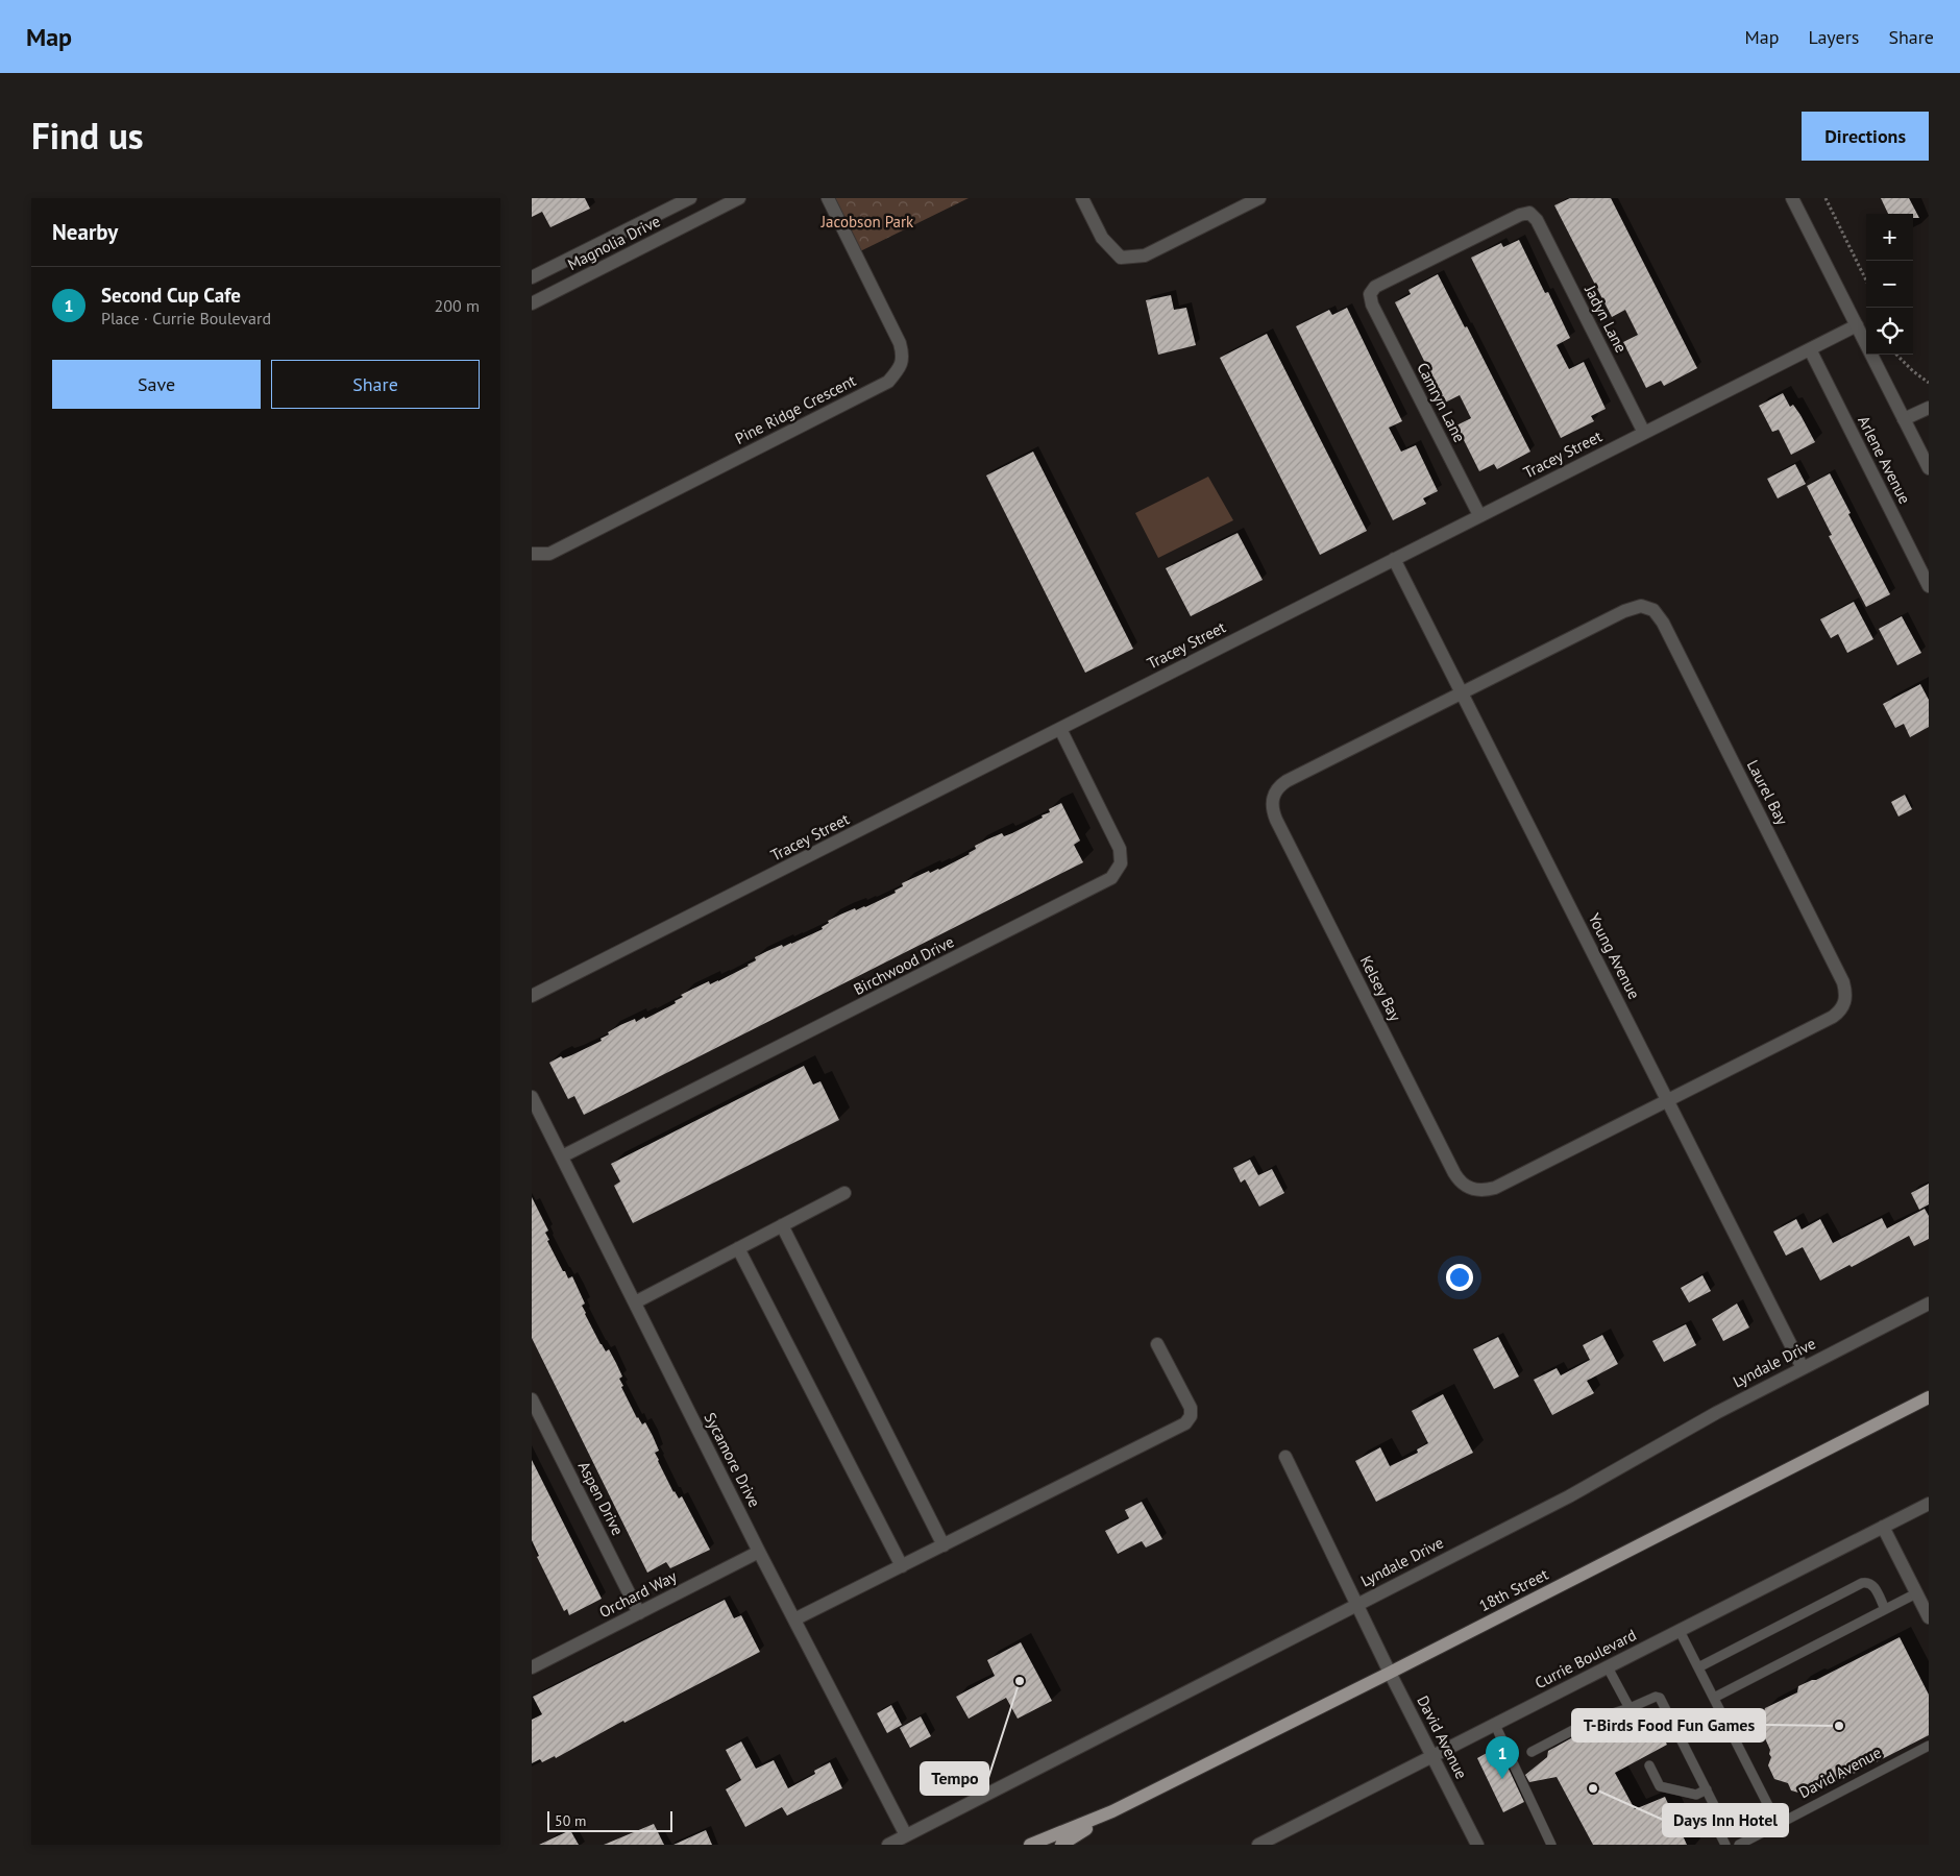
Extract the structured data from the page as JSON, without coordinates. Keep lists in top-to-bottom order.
{
  "streets": {
    "main road": ["18th Street"],
    "street": [
      "Magnolia Drive",
      "Jadyn Lane",
      "Camryn Lane",
      "Pine Ridge Crescent",
      "Tracey Street",
      "Arlene Avenue",
      "Laurel Bay",
      "Young Avenue",
      "Birchwood Drive",
      "Kelsey Bay",
      "Lyndale Drive",
      "Sycamore Drive",
      "Aspen Drive",
      "Orchard Way",
      "Currie Boulevard",
      "David Avenue"
    ]
  },
  "crossings": [
    ["Jadyn Lane", "Camryn Lane"],
    ["Jadyn Lane", "Tracey Street"],
    ["Camryn Lane", "Tracey Street"],
    ["Tracey Street", "Arlene Avenue"],
    ["Tracey Street", "Young Avenue"],
    ["Tracey Street", "Birchwood Drive"],
    ["Laurel Bay", "Young Avenue"],
    ["Laurel Bay", "Kelsey Bay"],
    ["Young Avenue", "Kelsey Bay"],
    ["Young Avenue", "Lyndale Drive"],
    ["Birchwood Drive", "Sycamore Drive"],
    ["Lyndale Drive", "Sycamore Drive"],
    ["Lyndale Drive", "David Avenue"],
    ["Sycamore Drive", "Orchard Way"],
    ["Aspen Drive", "Orchard Way"],
    ["18th Street", "David Avenue"],
    ["Currie Boulevard", "David Avenue"]
  ],
  "parks": ["Jacobson Park"],
  "places": ["Tempo", "T-Birds Food Fun Games", "Days Inn Hotel"],
  "scale_bar": "50 m",
  "page": {
    "header": "Map",
    "nav": ["Map", "Layers", "Share"],
    "title": "Find us",
    "buttons": [
      "Directions",
      ["Save", "Share"]
    ],
    "heading": "Nearby",
    "map_buttons": ["+", "−"],
    "list": [
      {
        "mark": "1",
        "name": "Second Cup Cafe",
        "note": "Place · Currie Boulevard",
        "value": "200 m"
      }
    ],
    "pins": "1",
    "scale": "50 m"
  }
}
